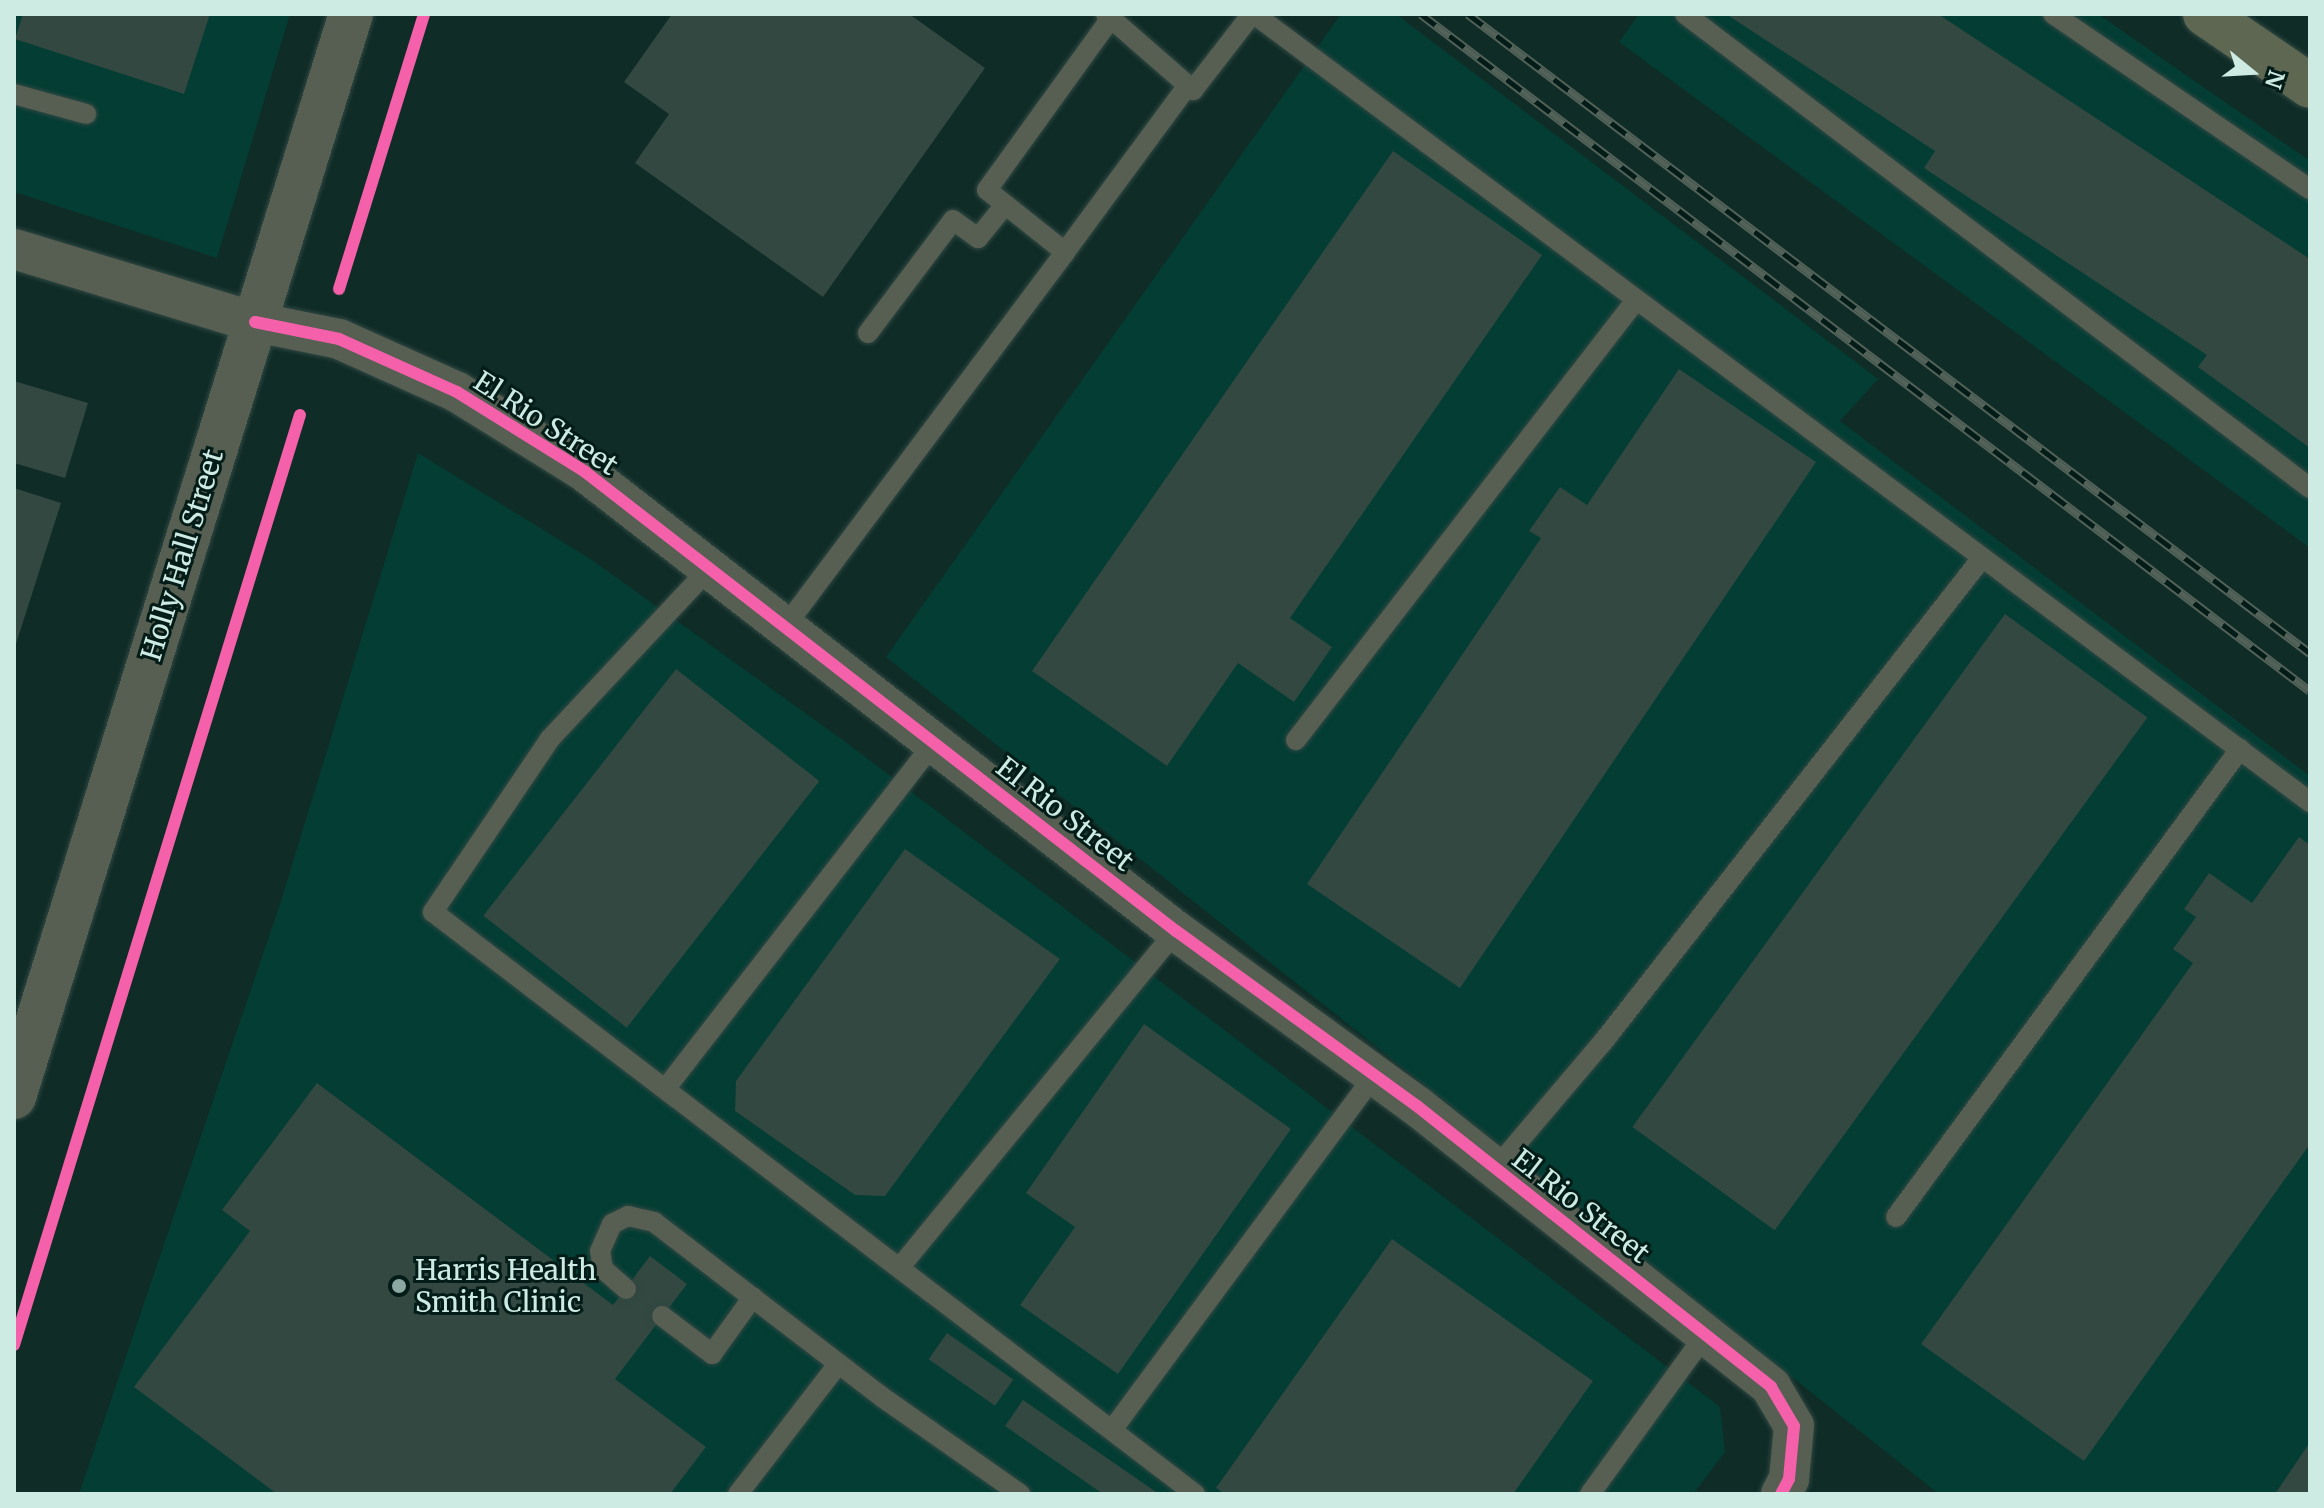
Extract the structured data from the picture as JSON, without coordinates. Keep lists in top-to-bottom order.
{
  "streets": {
    "street": ["El Rio Street", "Holly Hall Street"]
  },
  "crossings": [
    ["El Rio Street", "Holly Hall Street"]
  ],
  "places": ["Harris Health Smith Clinic"],
  "north": "right"
}
